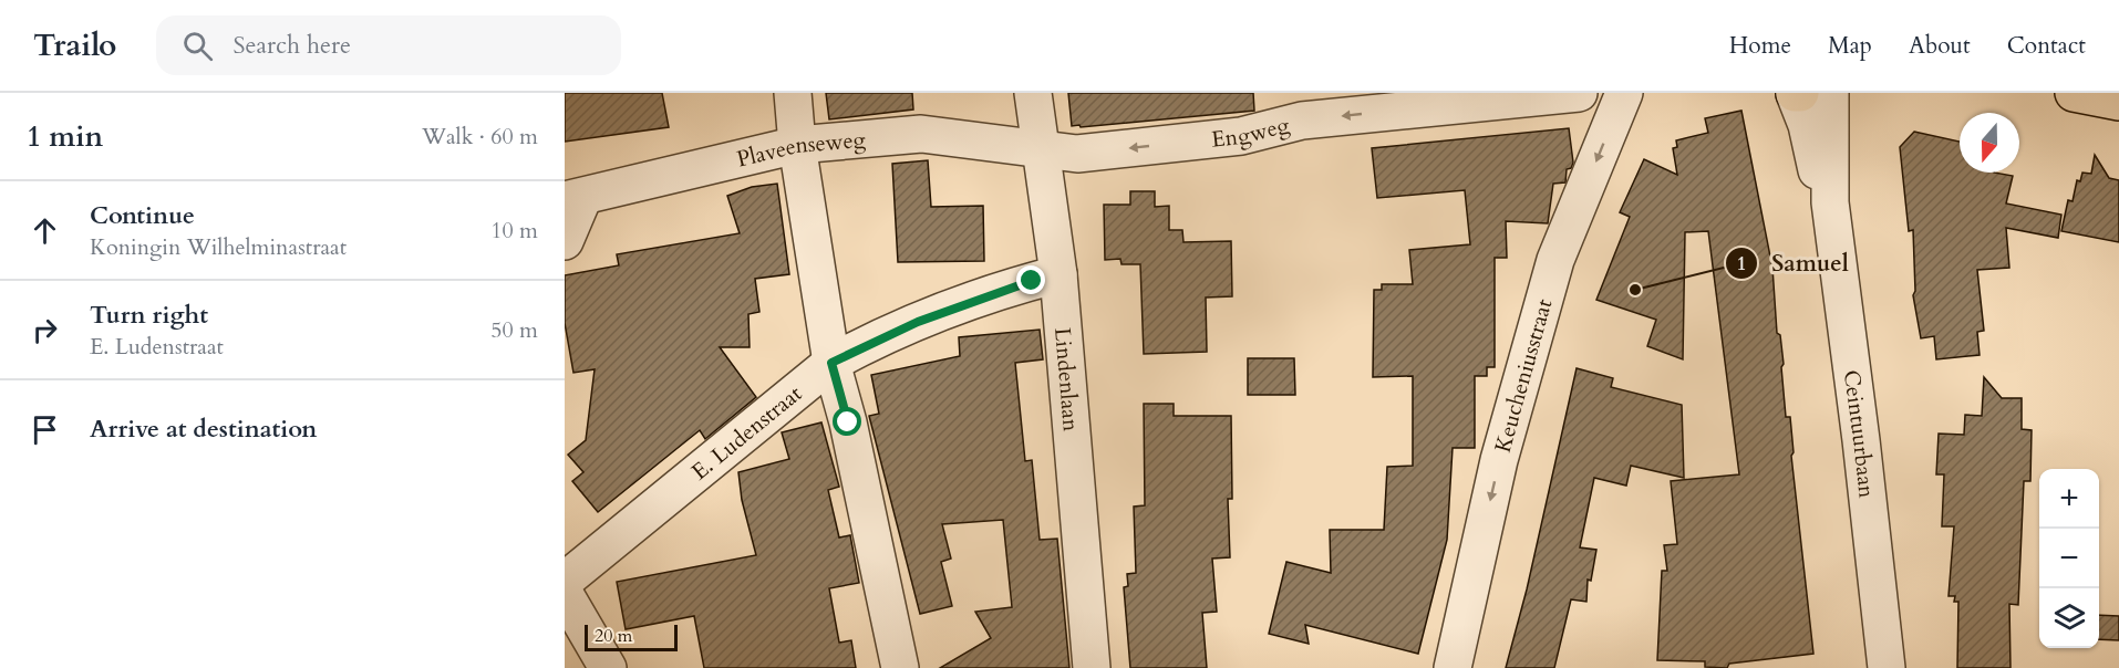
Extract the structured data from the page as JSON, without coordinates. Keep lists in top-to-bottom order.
{
  "streets": {
    "street": [
      "Engweg",
      "Plaveenseweg",
      "Keucheniusstraat",
      "Lindenlaan",
      "E. Ludenstraat",
      "Ceintuurbaan"
    ]
  },
  "crossings": [
    ["Engweg", "Plaveenseweg"],
    ["Engweg", "Lindenlaan"],
    ["Plaveenseweg", "Lindenlaan"],
    ["Lindenlaan", "E. Ludenstraat"]
  ],
  "one_way": ["Engweg", "Keucheniusstraat"],
  "places": ["Samuel"],
  "scale_bar": "20 m",
  "north": "bottom",
  "page": {
    "header": "Trailo",
    "search": "Search here",
    "nav": [
      "Home",
      "Map",
      "About",
      "Contact"
    ],
    "heading": ["1 min", "Walk · 60 m"],
    "list": [
      ["Continue", "Koningin Wilhelminastraat", "10 m"],
      ["Turn right", "E. Ludenstraat", "50 m"],
      "Arrive at destination"
    ],
    "map_buttons": ["+", "−"],
    "scale": "20 m"
  }
}
